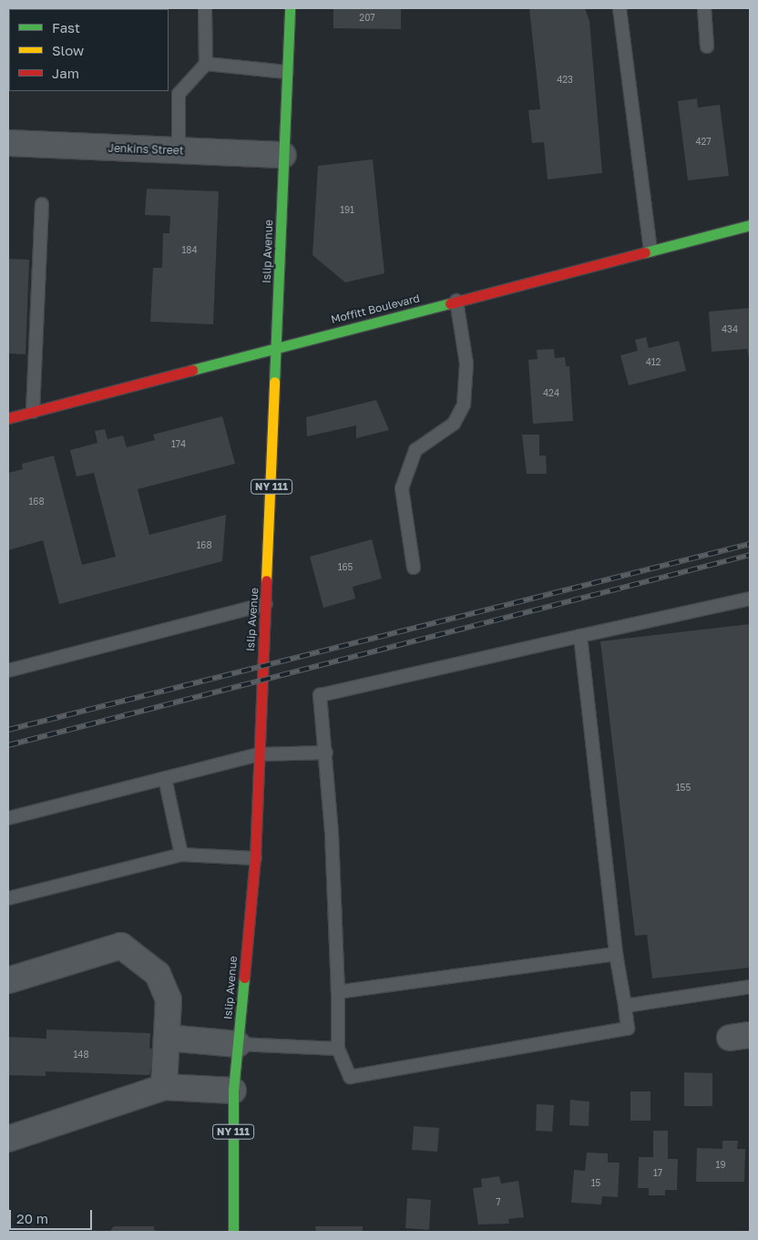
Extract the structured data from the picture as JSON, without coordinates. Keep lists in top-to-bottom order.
{
  "streets": {
    "main road": ["Islip Avenue", "Moffitt Boulevard", "NY 111"],
    "street": ["Jenkins Street"]
  },
  "crossings": [
    ["Jenkins Street", "Islip Avenue"],
    ["Islip Avenue", "Moffitt Boulevard"]
  ],
  "house_numbers": [
    "207",
    "423",
    "427",
    "191",
    "184",
    "434",
    "412",
    "424",
    "174",
    "168",
    "168",
    "165",
    "155",
    "148",
    "19",
    "17",
    "15",
    "7"
  ],
  "legend": ["Fast", "Slow", "Jam"],
  "scale_bar": "20 m"
}
